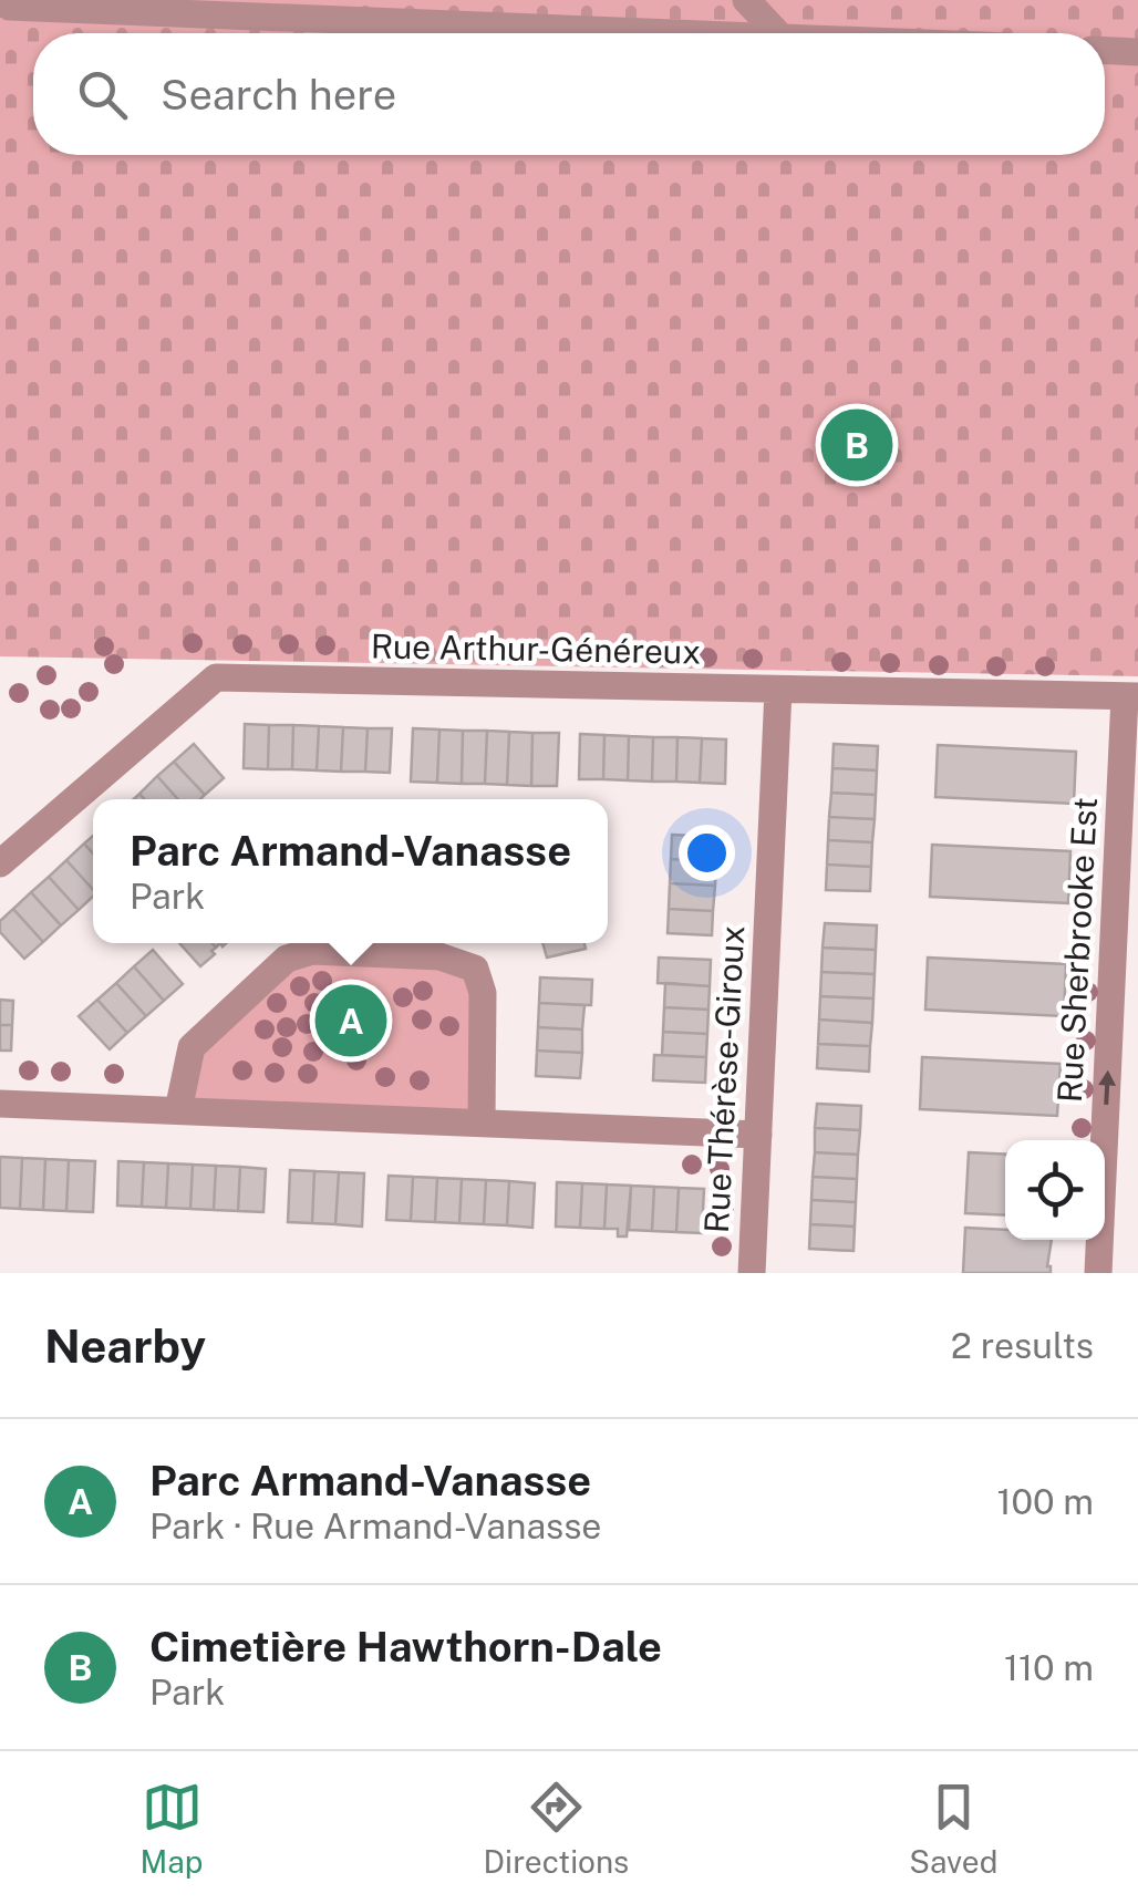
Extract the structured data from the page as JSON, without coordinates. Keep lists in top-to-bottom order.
{
  "streets": {
    "street": ["Rue Arthur-Généreux", "Rue Sherbrooke Est", "Rue Thérèse-Giroux"]
  },
  "crossings": [
    ["Rue Arthur-Généreux", "Rue Sherbrooke Est"],
    ["Rue Arthur-Généreux", "Rue Thérèse-Giroux"]
  ],
  "one_way": ["Rue Sherbrooke Est"],
  "page": {
    "search": "Search here",
    "pins": ["B", "A"],
    "popup": ["Parc Armand-Vanasse", "Park"],
    "heading": ["Nearby", "2 results"],
    "list": [
      {
        "mark": "A",
        "name": "Parc Armand-Vanasse",
        "note": "Park · Rue Armand-Vanasse",
        "value": "100 m"
      },
      {
        "mark": "B",
        "name": "Cimetière Hawthorn-Dale",
        "note": "Park",
        "value": "110 m"
      }
    ],
    "nav": ["Map", "Directions", "Saved"]
  }
}
